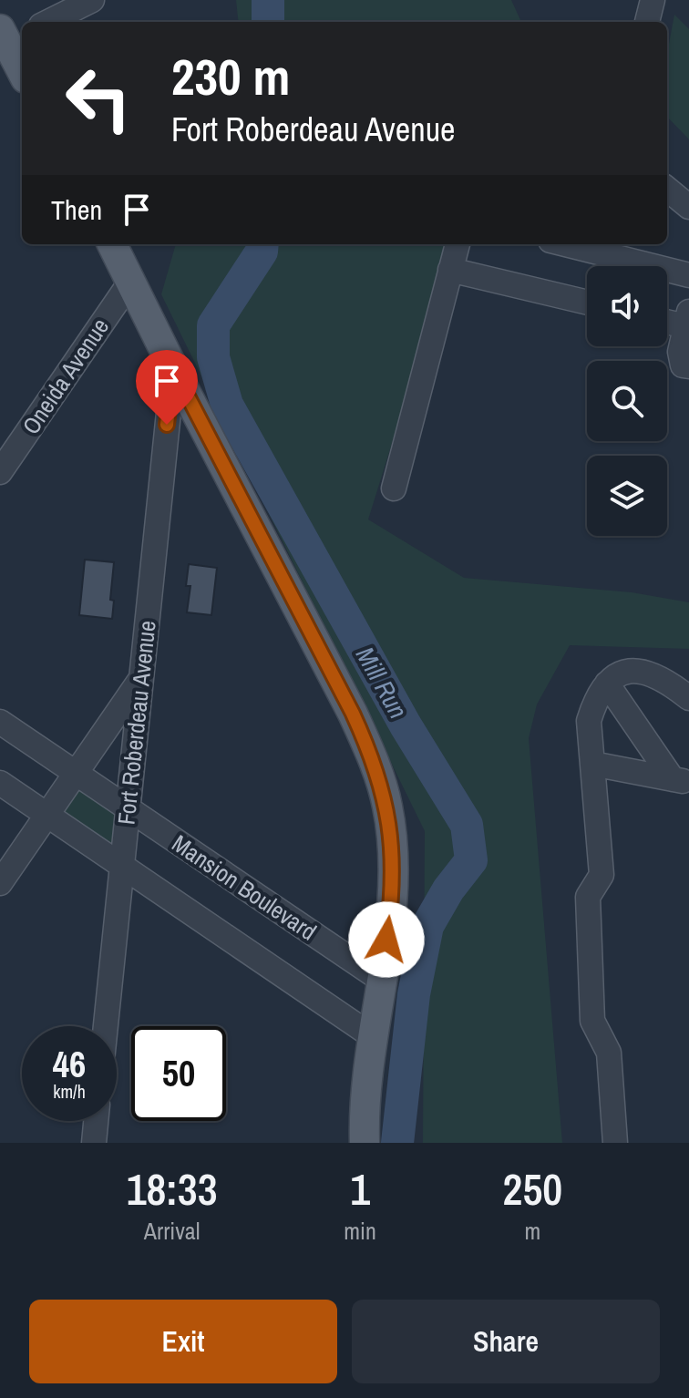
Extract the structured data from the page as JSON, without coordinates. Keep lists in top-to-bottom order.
{
  "streets": {
    "street": ["Oneida Avenue", "Fort Roberdeau Avenue", "Mansion Boulevard"]
  },
  "crossings": [
    ["Fort Roberdeau Avenue", "Mansion Boulevard"]
  ],
  "water": ["Mill Run"],
  "page": {
    "turn": ["230 m", "Fort Roberdeau Avenue"],
    "then": "Then",
    "speed": "46 km/h",
    "limit": "50",
    "eta": [
      "18:33",
      "Arrival",
      "1",
      "min",
      "250",
      "m"
    ],
    "buttons": ["Exit", "Share"]
  }
}
